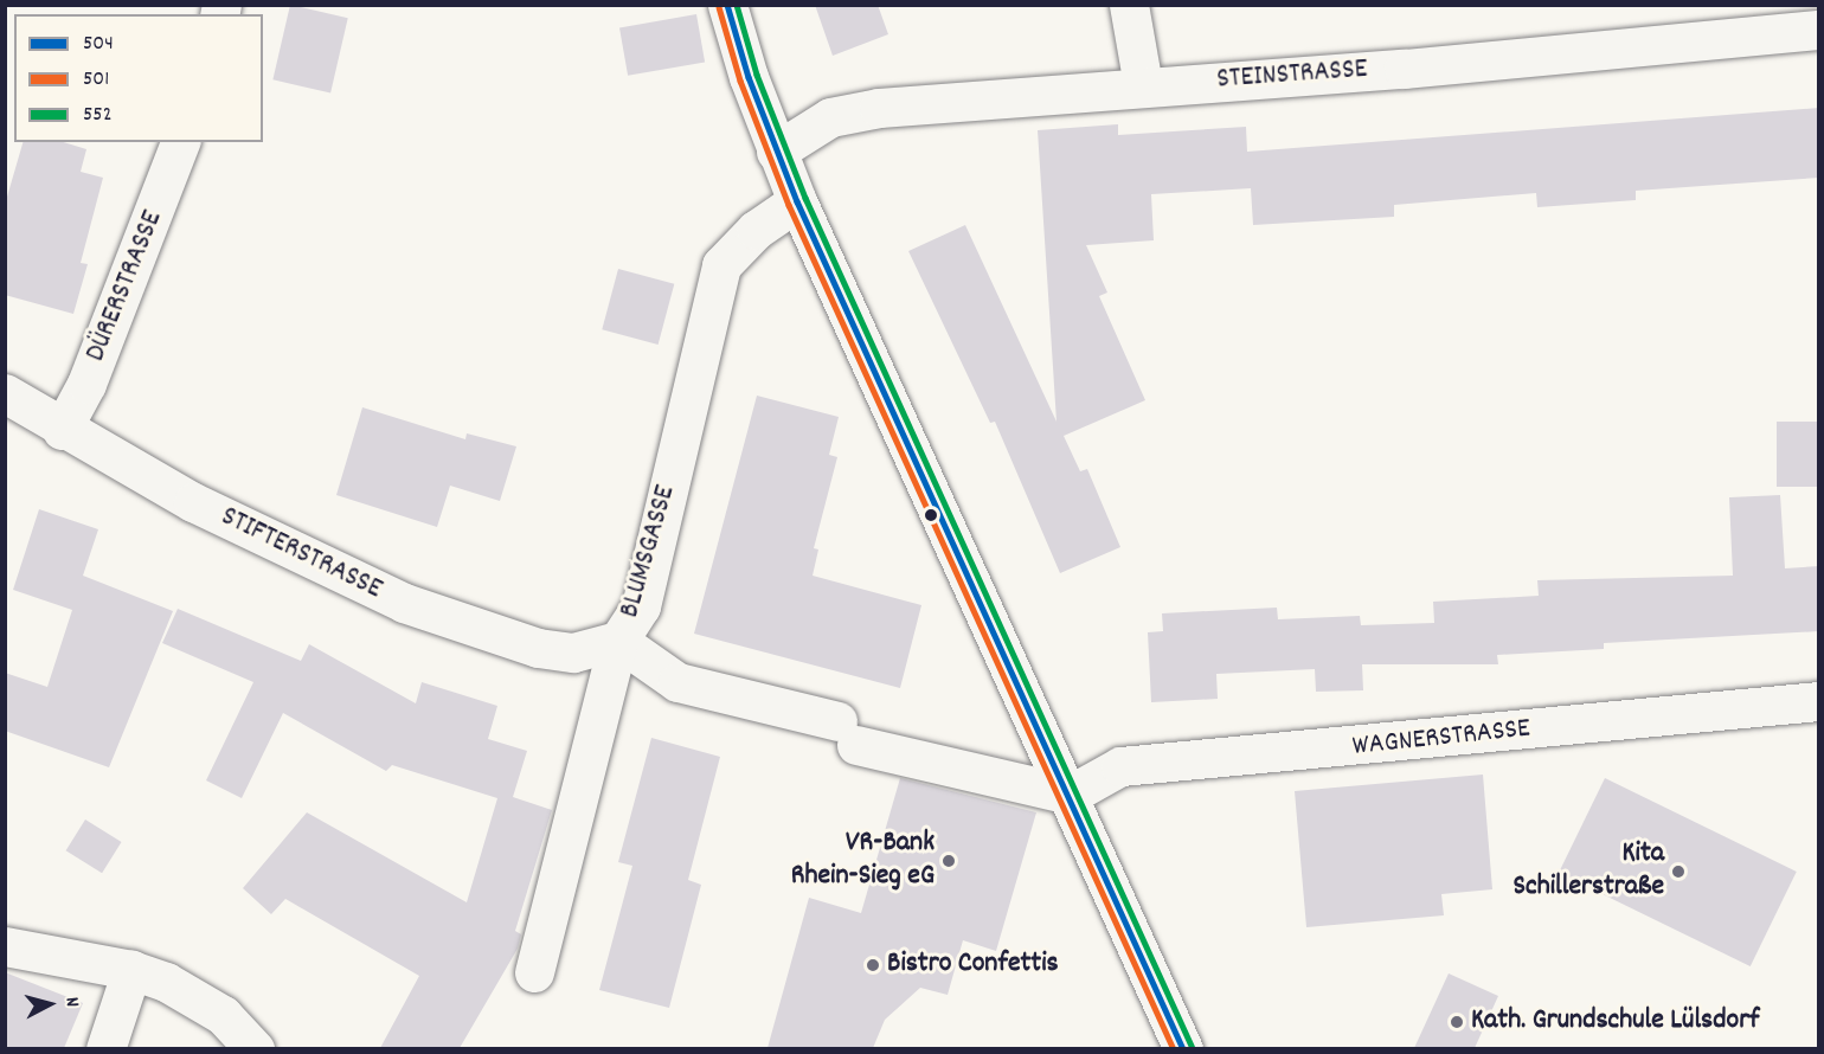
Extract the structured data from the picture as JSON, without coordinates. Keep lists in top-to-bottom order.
{
  "streets": {
    "street": [
      "STEINSTRASSE",
      "DÜRERSTRASSE",
      "BLUMSGASSE",
      "STIFTERSTRASSE",
      "WAGNERSTRASSE"
    ]
  },
  "crossings": [
    ["DÜRERSTRASSE", "STIFTERSTRASSE"],
    ["BLUMSGASSE", "STIFTERSTRASSE"]
  ],
  "places": [
    "VR-Bank Rhein-Sieg eG",
    "Kita Schillerstraße",
    "Bistro Confettis",
    "Kath. Grundschule Lülsdorf"
  ],
  "lines": ["transit line 504", "transit line 552", "transit line 501"],
  "legend": ["504", "501", "552"],
  "north": "right"
}
